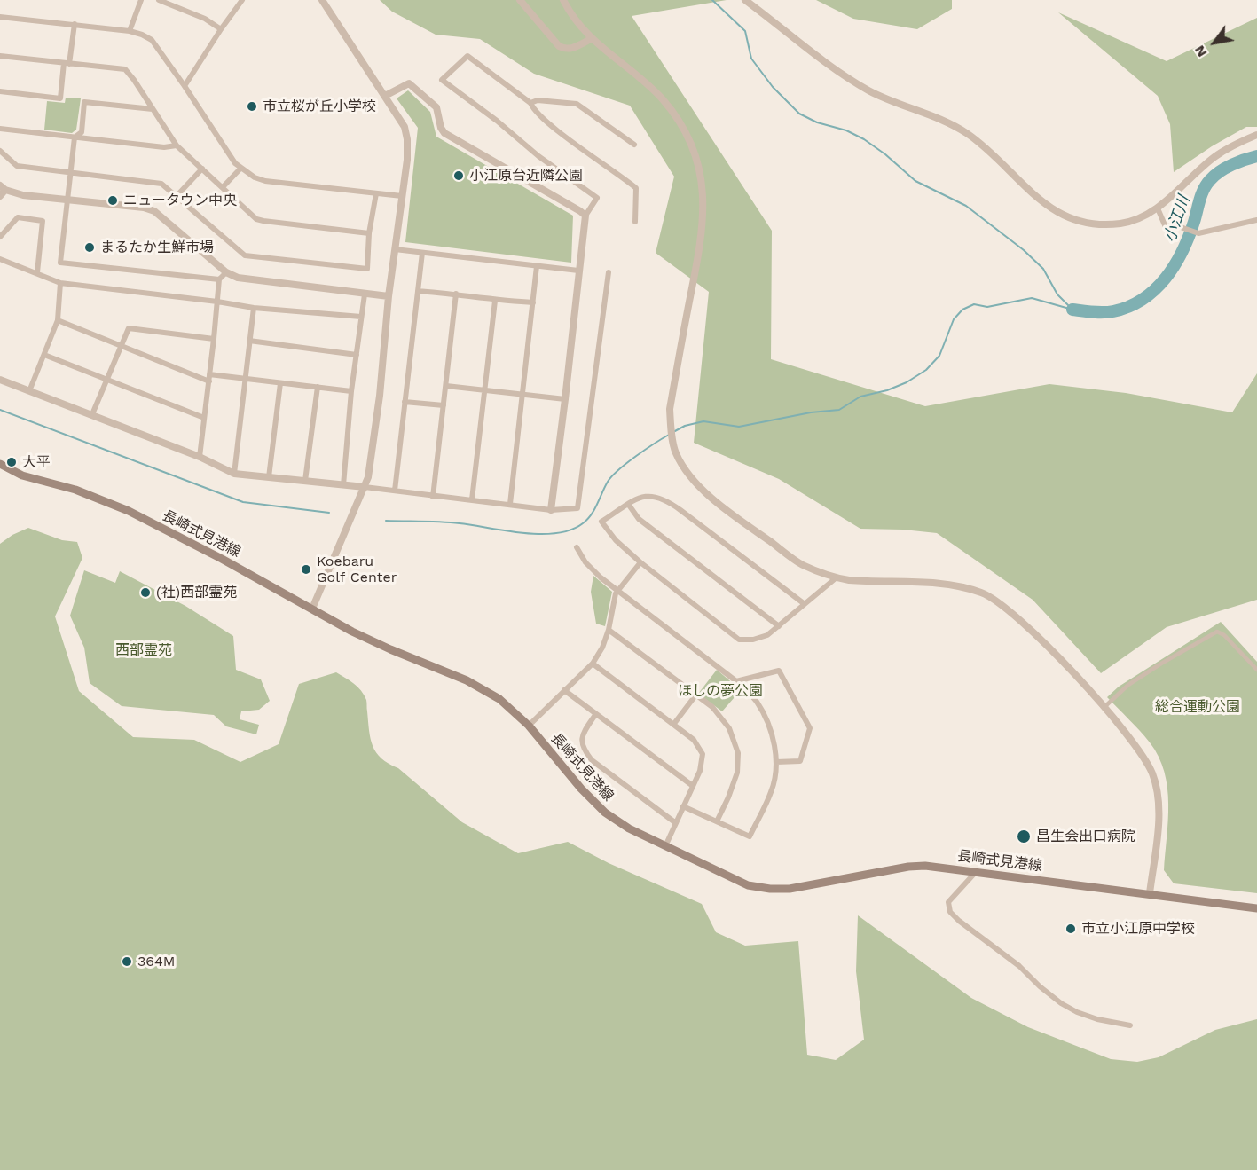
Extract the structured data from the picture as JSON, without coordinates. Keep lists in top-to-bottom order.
{
  "streets": {
    "main road": ["長崎式見港線"]
  },
  "water": ["小江川"],
  "parks": ["西部霊苑", "ほしの夢公園", "総合運動公園"],
  "places": [
    "市立桜が丘小学校",
    "小江原台近隣公園",
    "ニュータウン中央",
    "まるたか生鮮市場",
    "大平",
    "Koebaru Golf Center",
    "(社)西部霊苑",
    "昌生会出口病院",
    "市立小江原中学校",
    "364M"
  ],
  "north": "bottom left"
}
